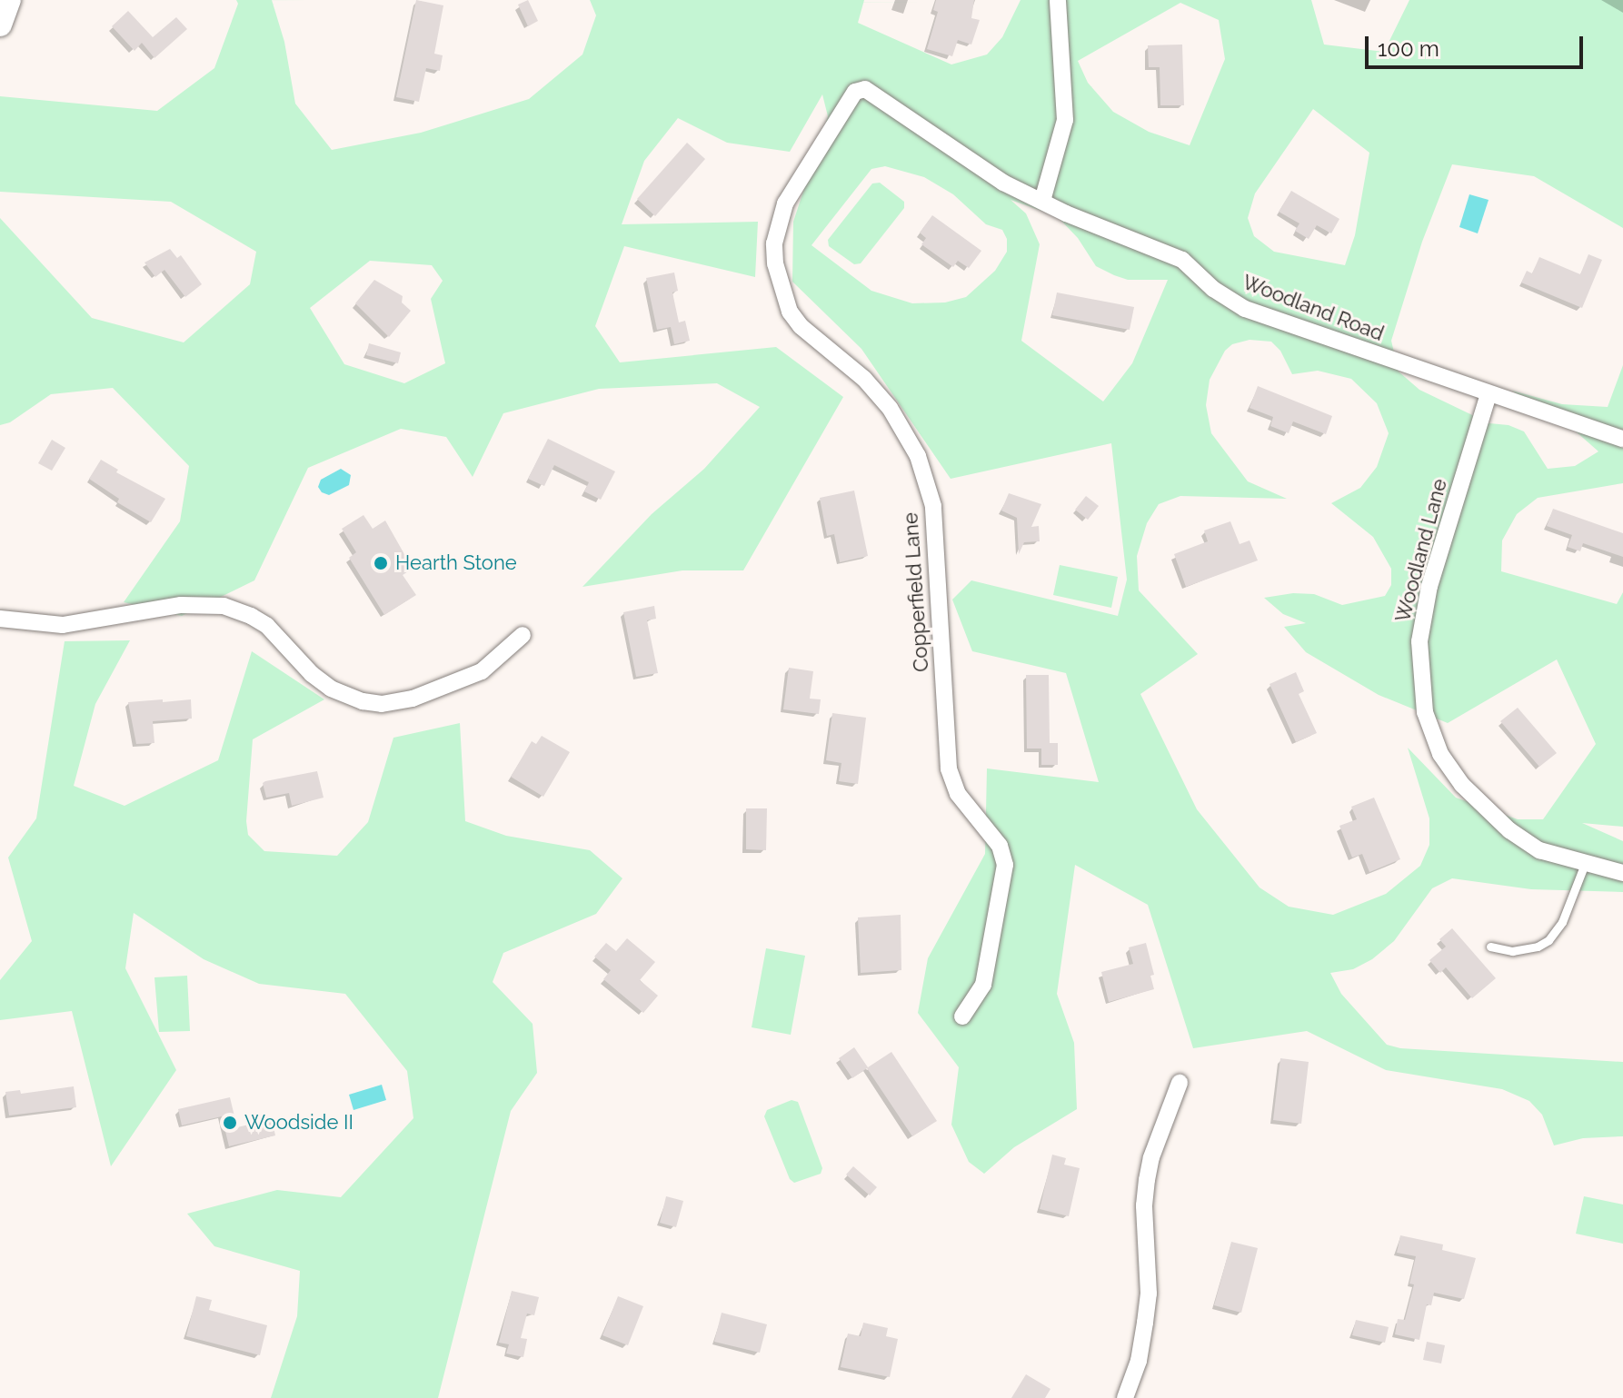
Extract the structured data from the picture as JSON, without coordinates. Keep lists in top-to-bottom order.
{
  "streets": {
    "street": ["Woodland Road", "Woodland Lane", "Copperfield Lane"]
  },
  "crossings": [
    ["Woodland Road", "Woodland Lane"],
    ["Woodland Road", "Copperfield Lane"]
  ],
  "places": ["Hearth Stone", "Woodside II"],
  "scale_bar": "100 m"
}
